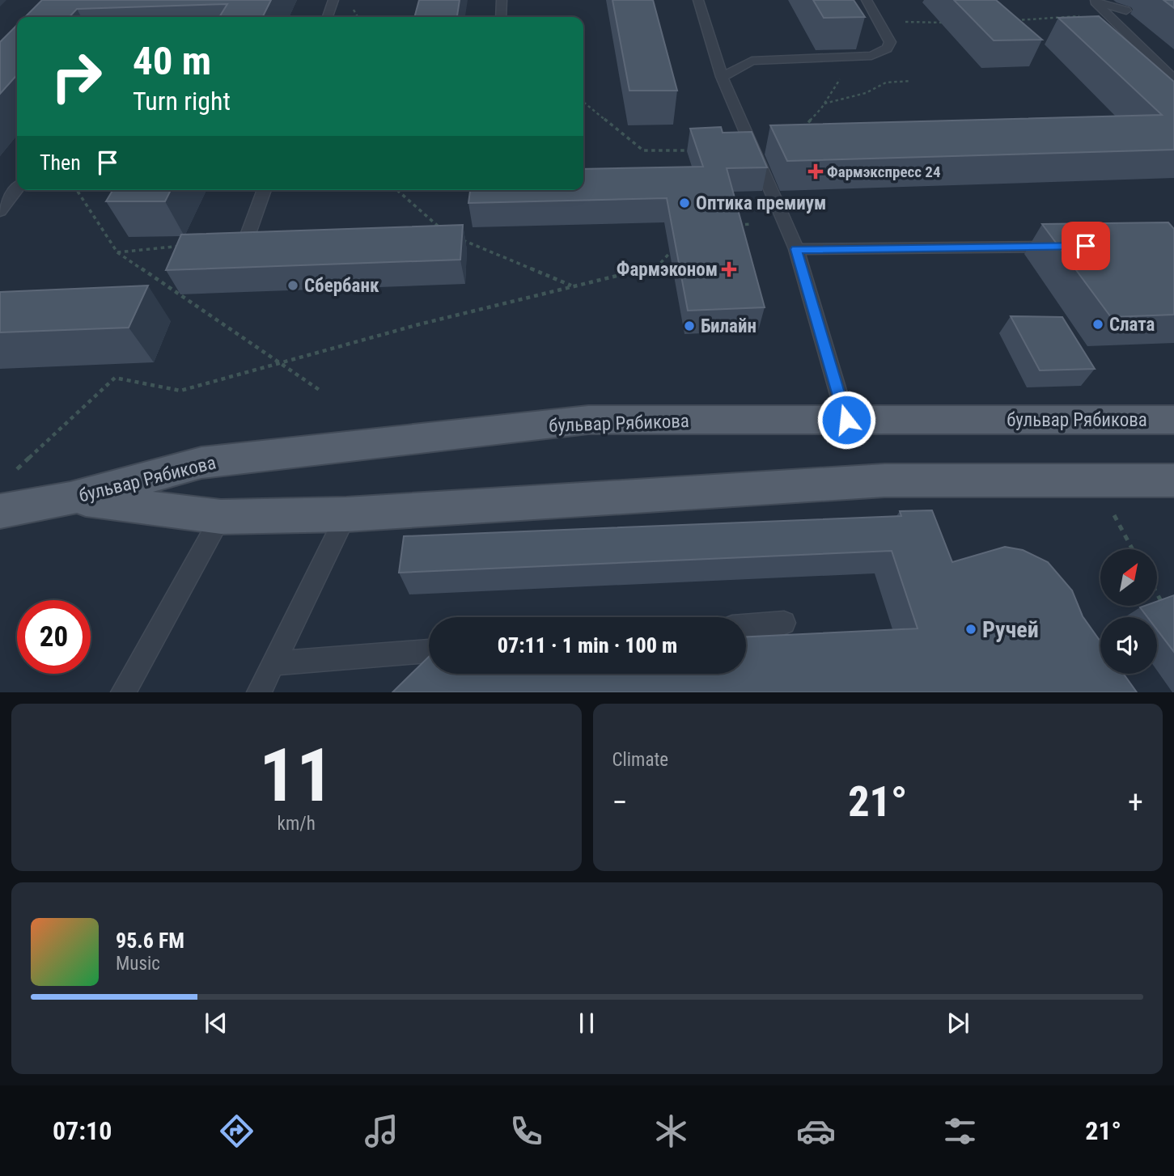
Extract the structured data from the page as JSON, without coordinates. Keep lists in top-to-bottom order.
{
  "streets": {
    "main road": ["бульвар Рябикова"]
  },
  "places": {
    "health": ["Фармэкспресс 24", "Фармэконом"],
    "other": [
      "Оптика премиум",
      "Сбербанк",
      "Слата",
      "Билайн",
      "Ручей"
    ]
  },
  "north": "top right",
  "page": {
    "turn": ["40 m", "Turn right"],
    "then": "Then",
    "limit": "20",
    "trip": "07:11 · 1 min · 100 m",
    "tile": [
      ["11", "km/h"],
      "Climate"
    ],
    "heat": ["−", "21°", "+"],
    "song": ["95.6 FM", "Music"],
    "tabs": ["07:10", "21°"]
  }
}
